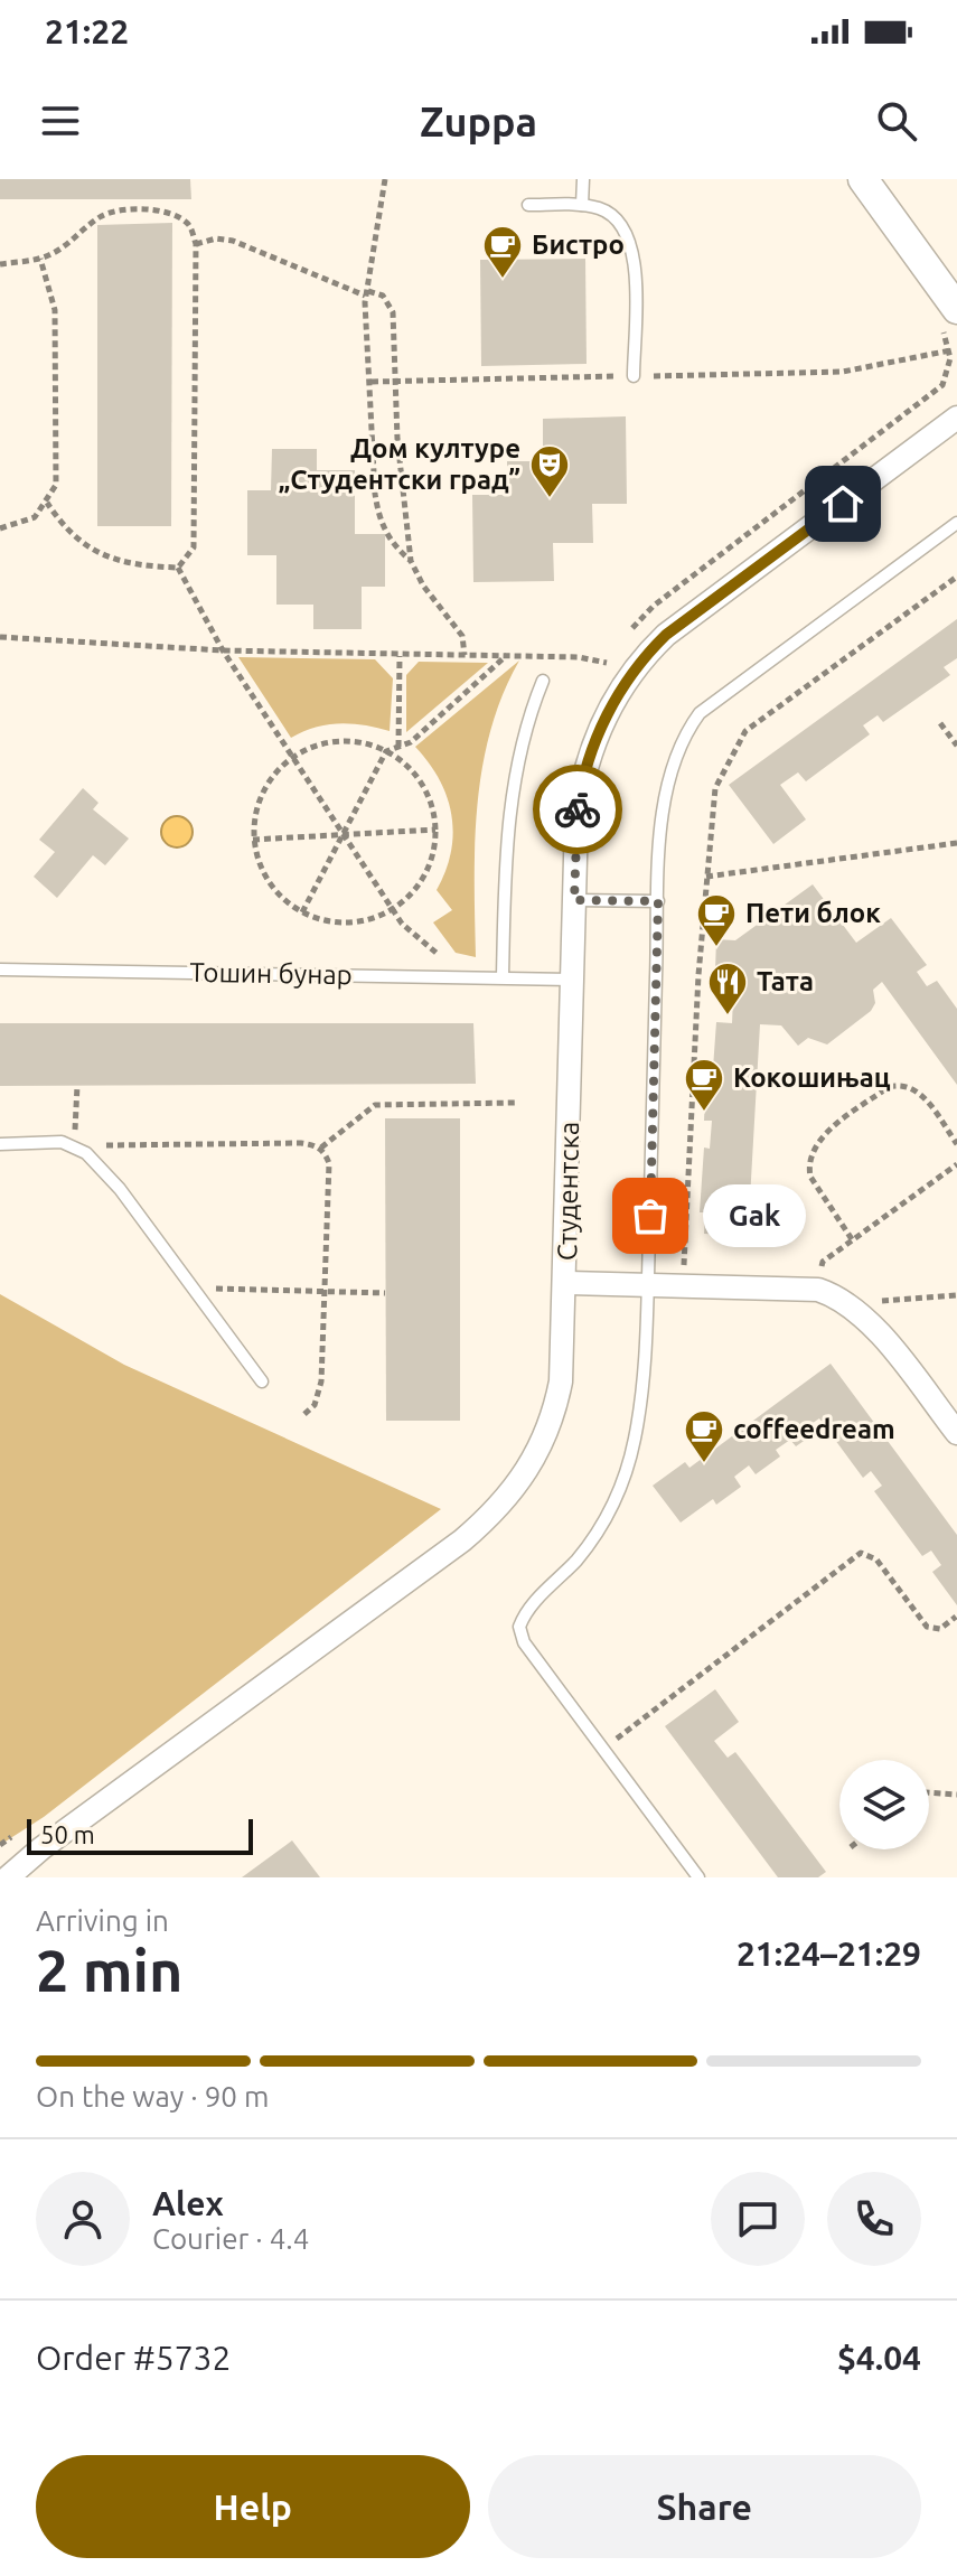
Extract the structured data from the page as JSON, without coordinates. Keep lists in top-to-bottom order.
{
  "streets": {
    "street": ["Студентска"],
    "lane": ["Тошин бунар"]
  },
  "crossings": [
    ["Тошин бунар", "Студентска"]
  ],
  "places": {
    "cafe": [
      "Бистро",
      "Пети блок",
      "Кокошињац",
      "coffeedream"
    ],
    "theatre": ["Дом културе „Студентски град”"],
    "restaurant": ["Тата"],
    "other": ["Gak"]
  },
  "scale_bar": "50 m",
  "page": {
    "status": "21:22",
    "header": "Zuppa",
    "bubble": "Gak",
    "scale": "50 m",
    "heading": ["2 min", "Arriving in", "21:24–21:29"],
    "panel": [
      "Alex",
      "Courier · 4.4",
      "Order #5732",
      "$4.04"
    ],
    "bar": "On the way · 90 m",
    "buttons": ["Help", "Share"]
  }
}
